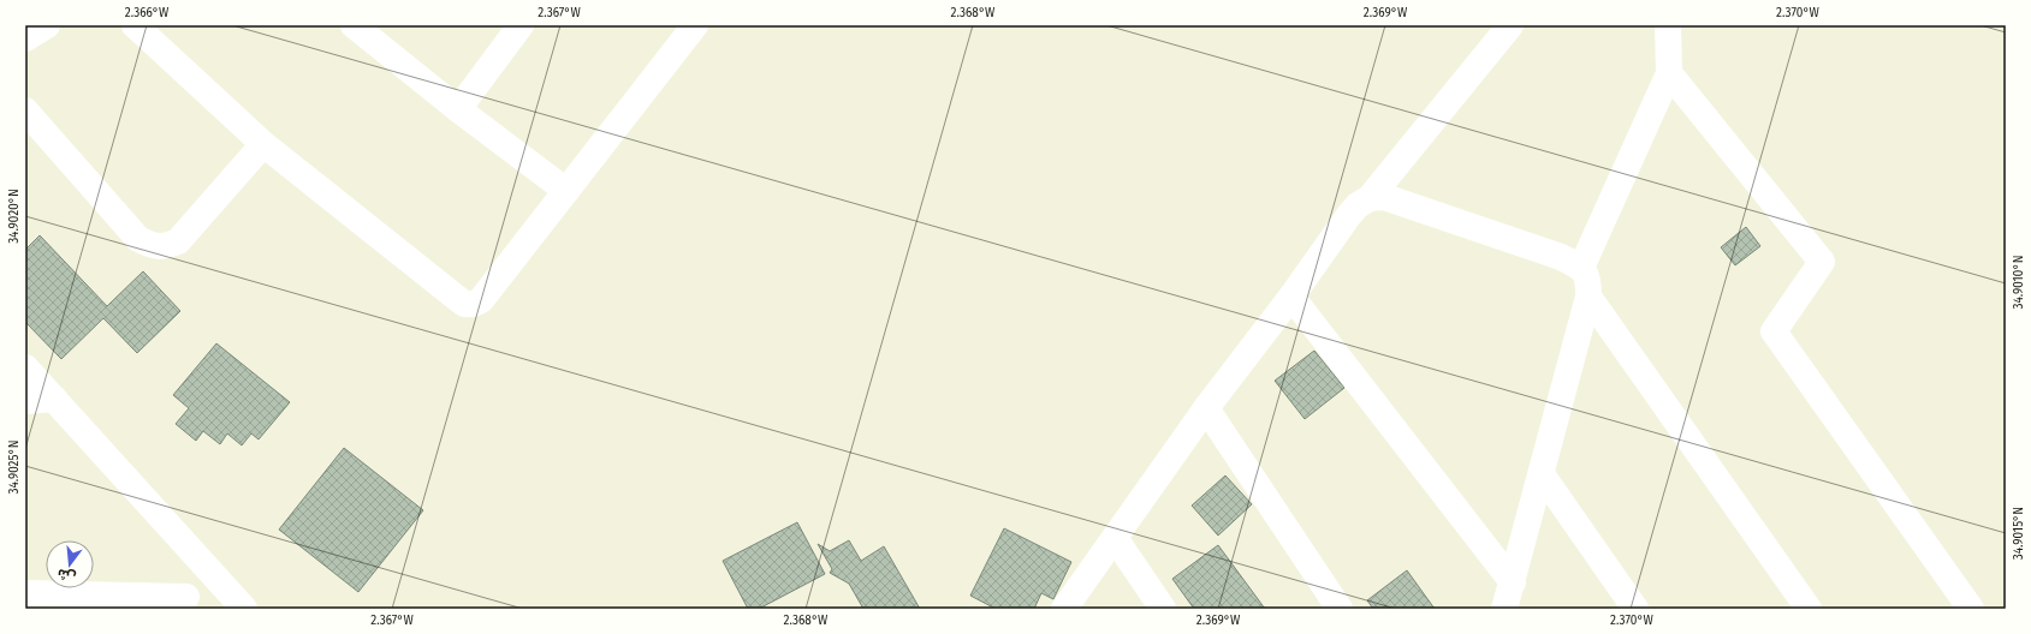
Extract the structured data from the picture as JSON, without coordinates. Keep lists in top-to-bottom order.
{
  "north": "bottom",
  "coordinates": [
    "2.366°W",
    "2.367°W",
    "2.368°W",
    "2.369°W",
    "2.370°W",
    "34.9020°N",
    "34.9010°N",
    "34.9025°N",
    "34.9015°N"
  ]
}
